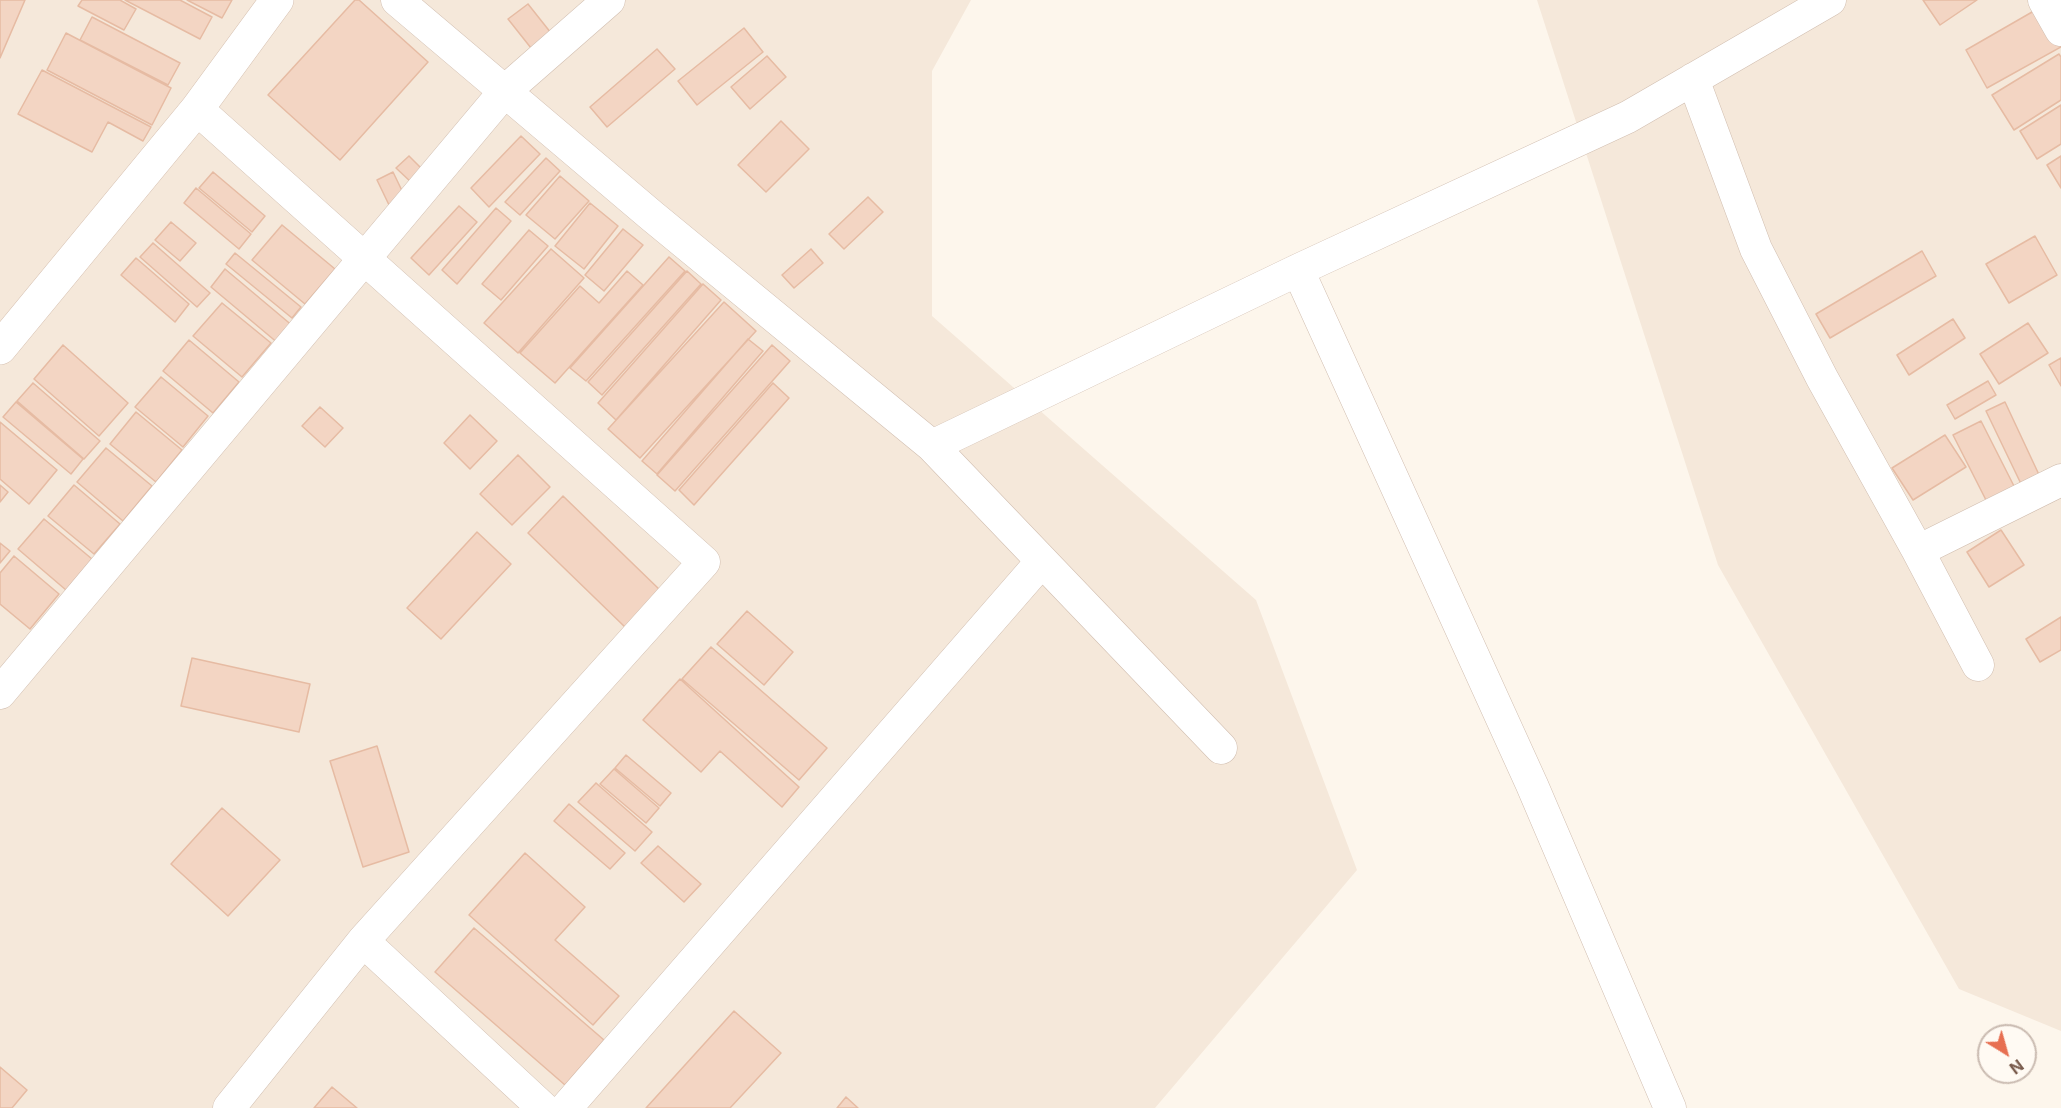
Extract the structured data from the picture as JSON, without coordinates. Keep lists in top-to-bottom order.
{
  "north": "bottom right"
}
